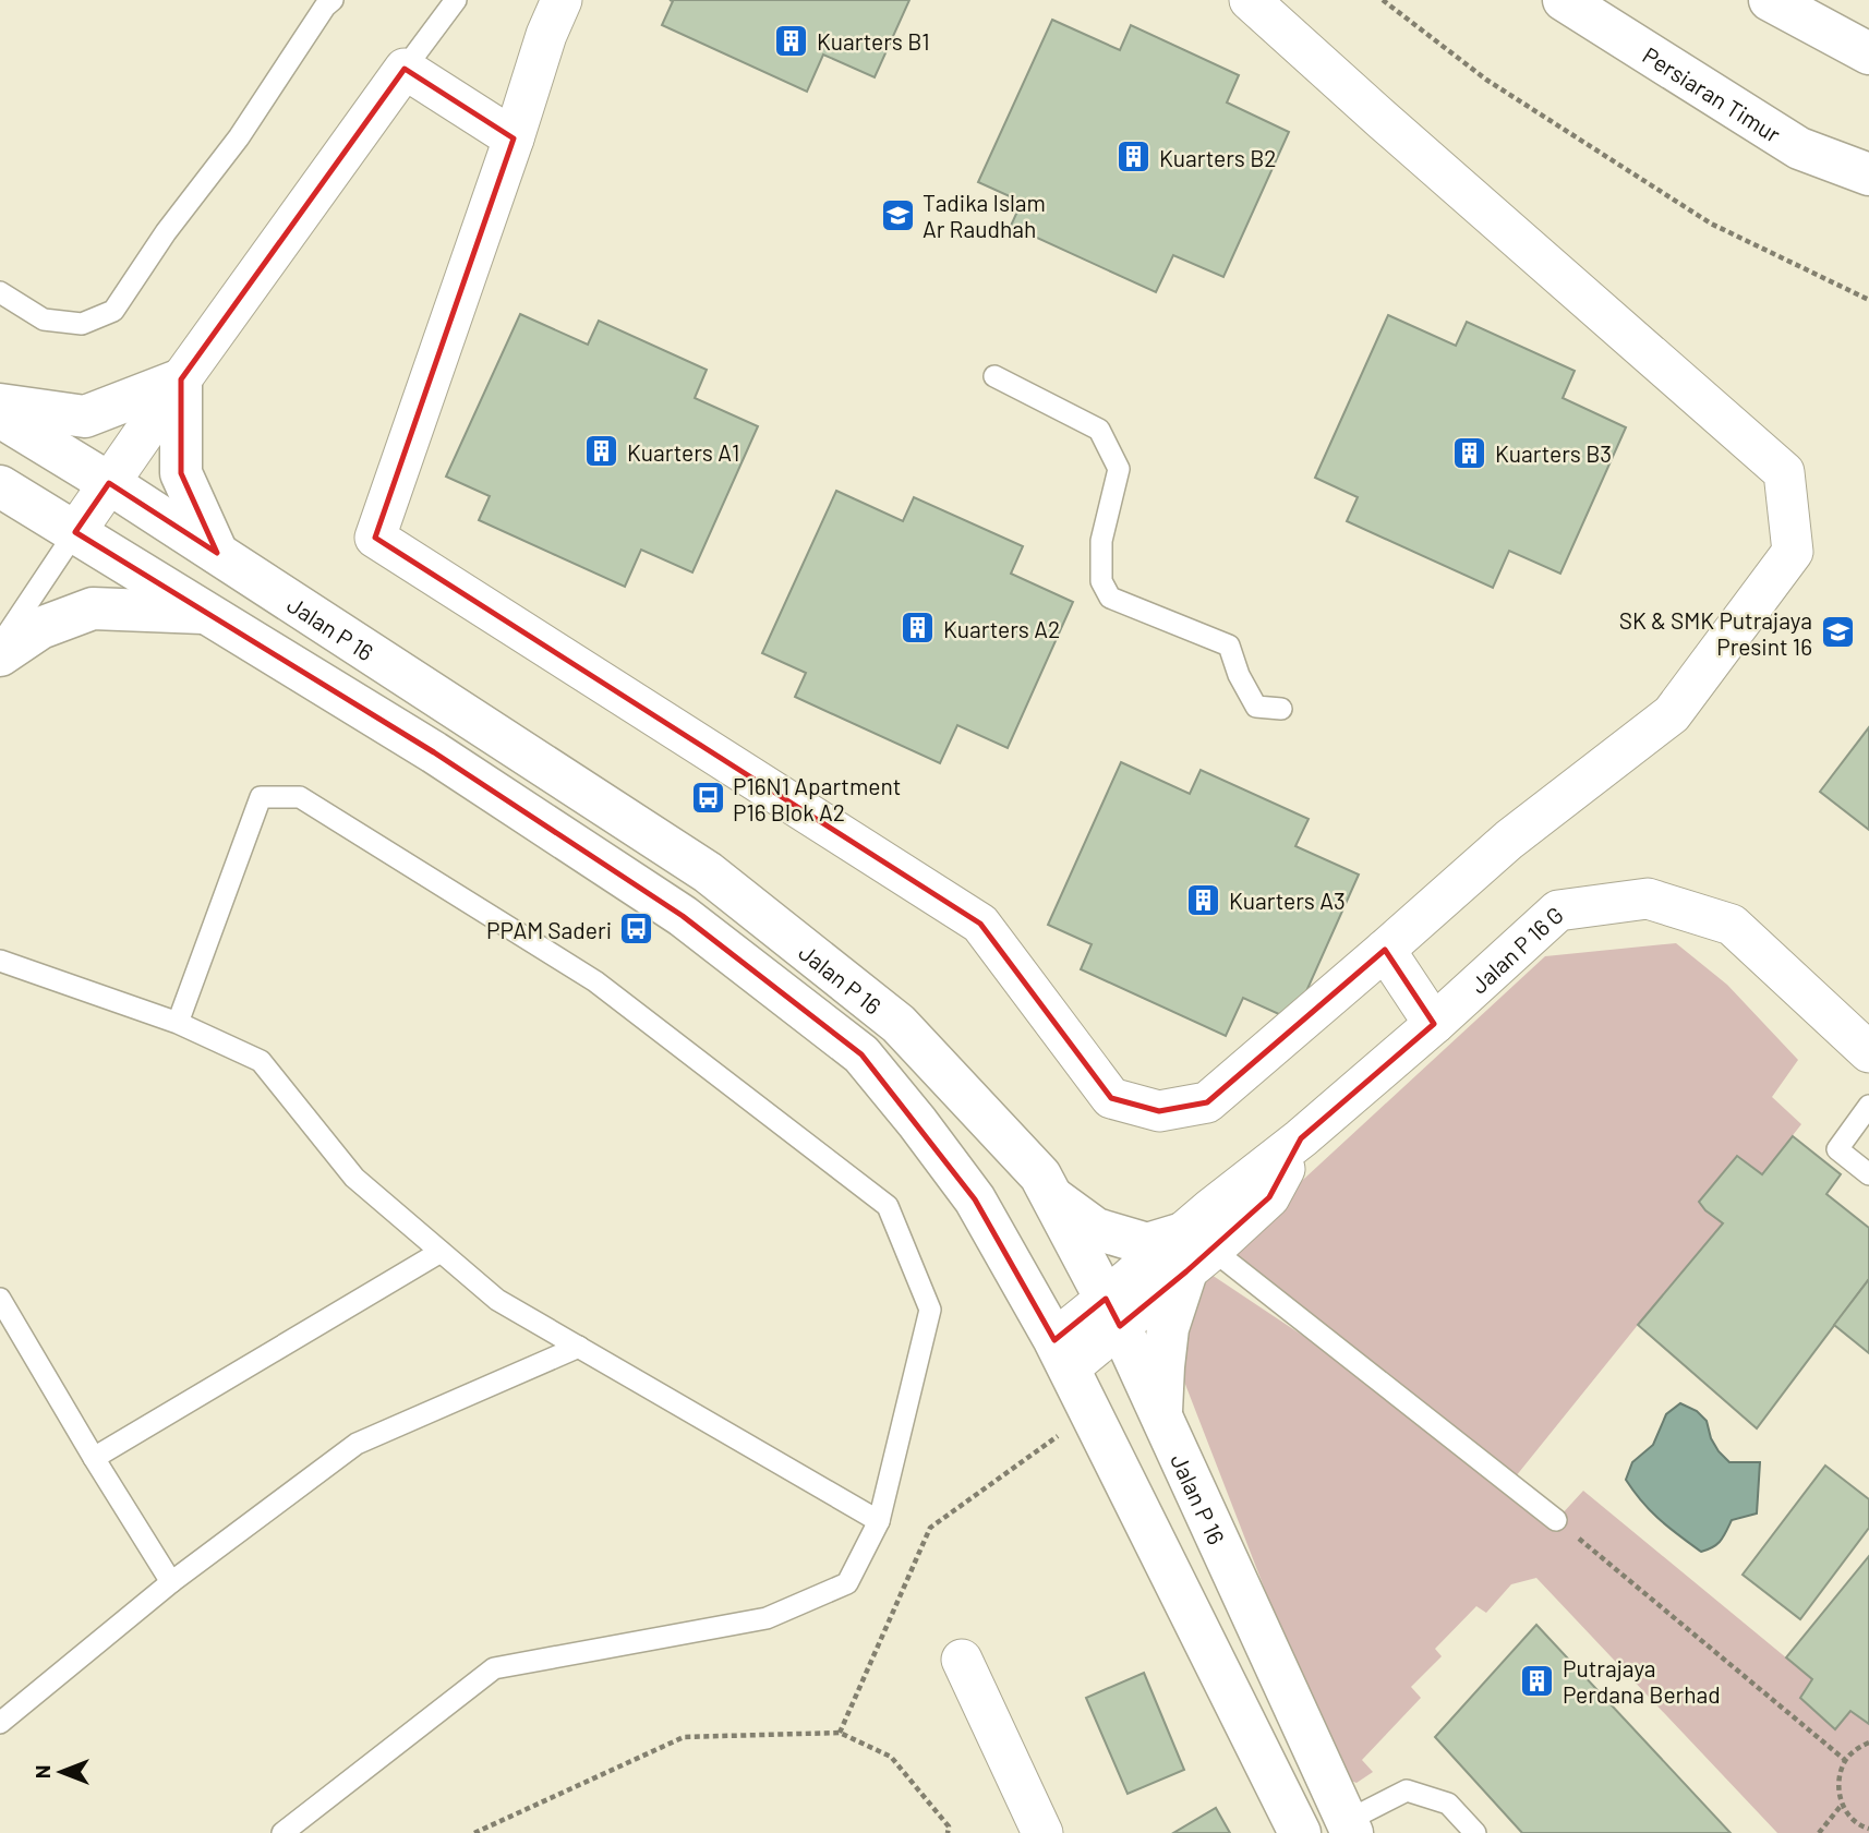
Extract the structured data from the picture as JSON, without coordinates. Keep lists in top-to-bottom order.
{
  "streets": {
    "street": ["Persiaran Timur", "Jalan P 16", "Jalan P 16 G"]
  },
  "crossings": [
    ["Jalan P 16", "Jalan P 16 G"]
  ],
  "places": {
    "building": [
      "Kuarters B1",
      "Kuarters B2",
      "Kuarters A1",
      "Kuarters B3",
      "Kuarters A2",
      "Kuarters A3",
      "Putrajaya Perdana Berhad"
    ],
    "school or university": ["Tadika Islam Ar Raudhah", "SK & SMK Putrajaya Presint 16"],
    "bus stop": ["P16N1 Apartment P16 Blok A2", "PPAM Saderi"]
  },
  "north": "left"
}
